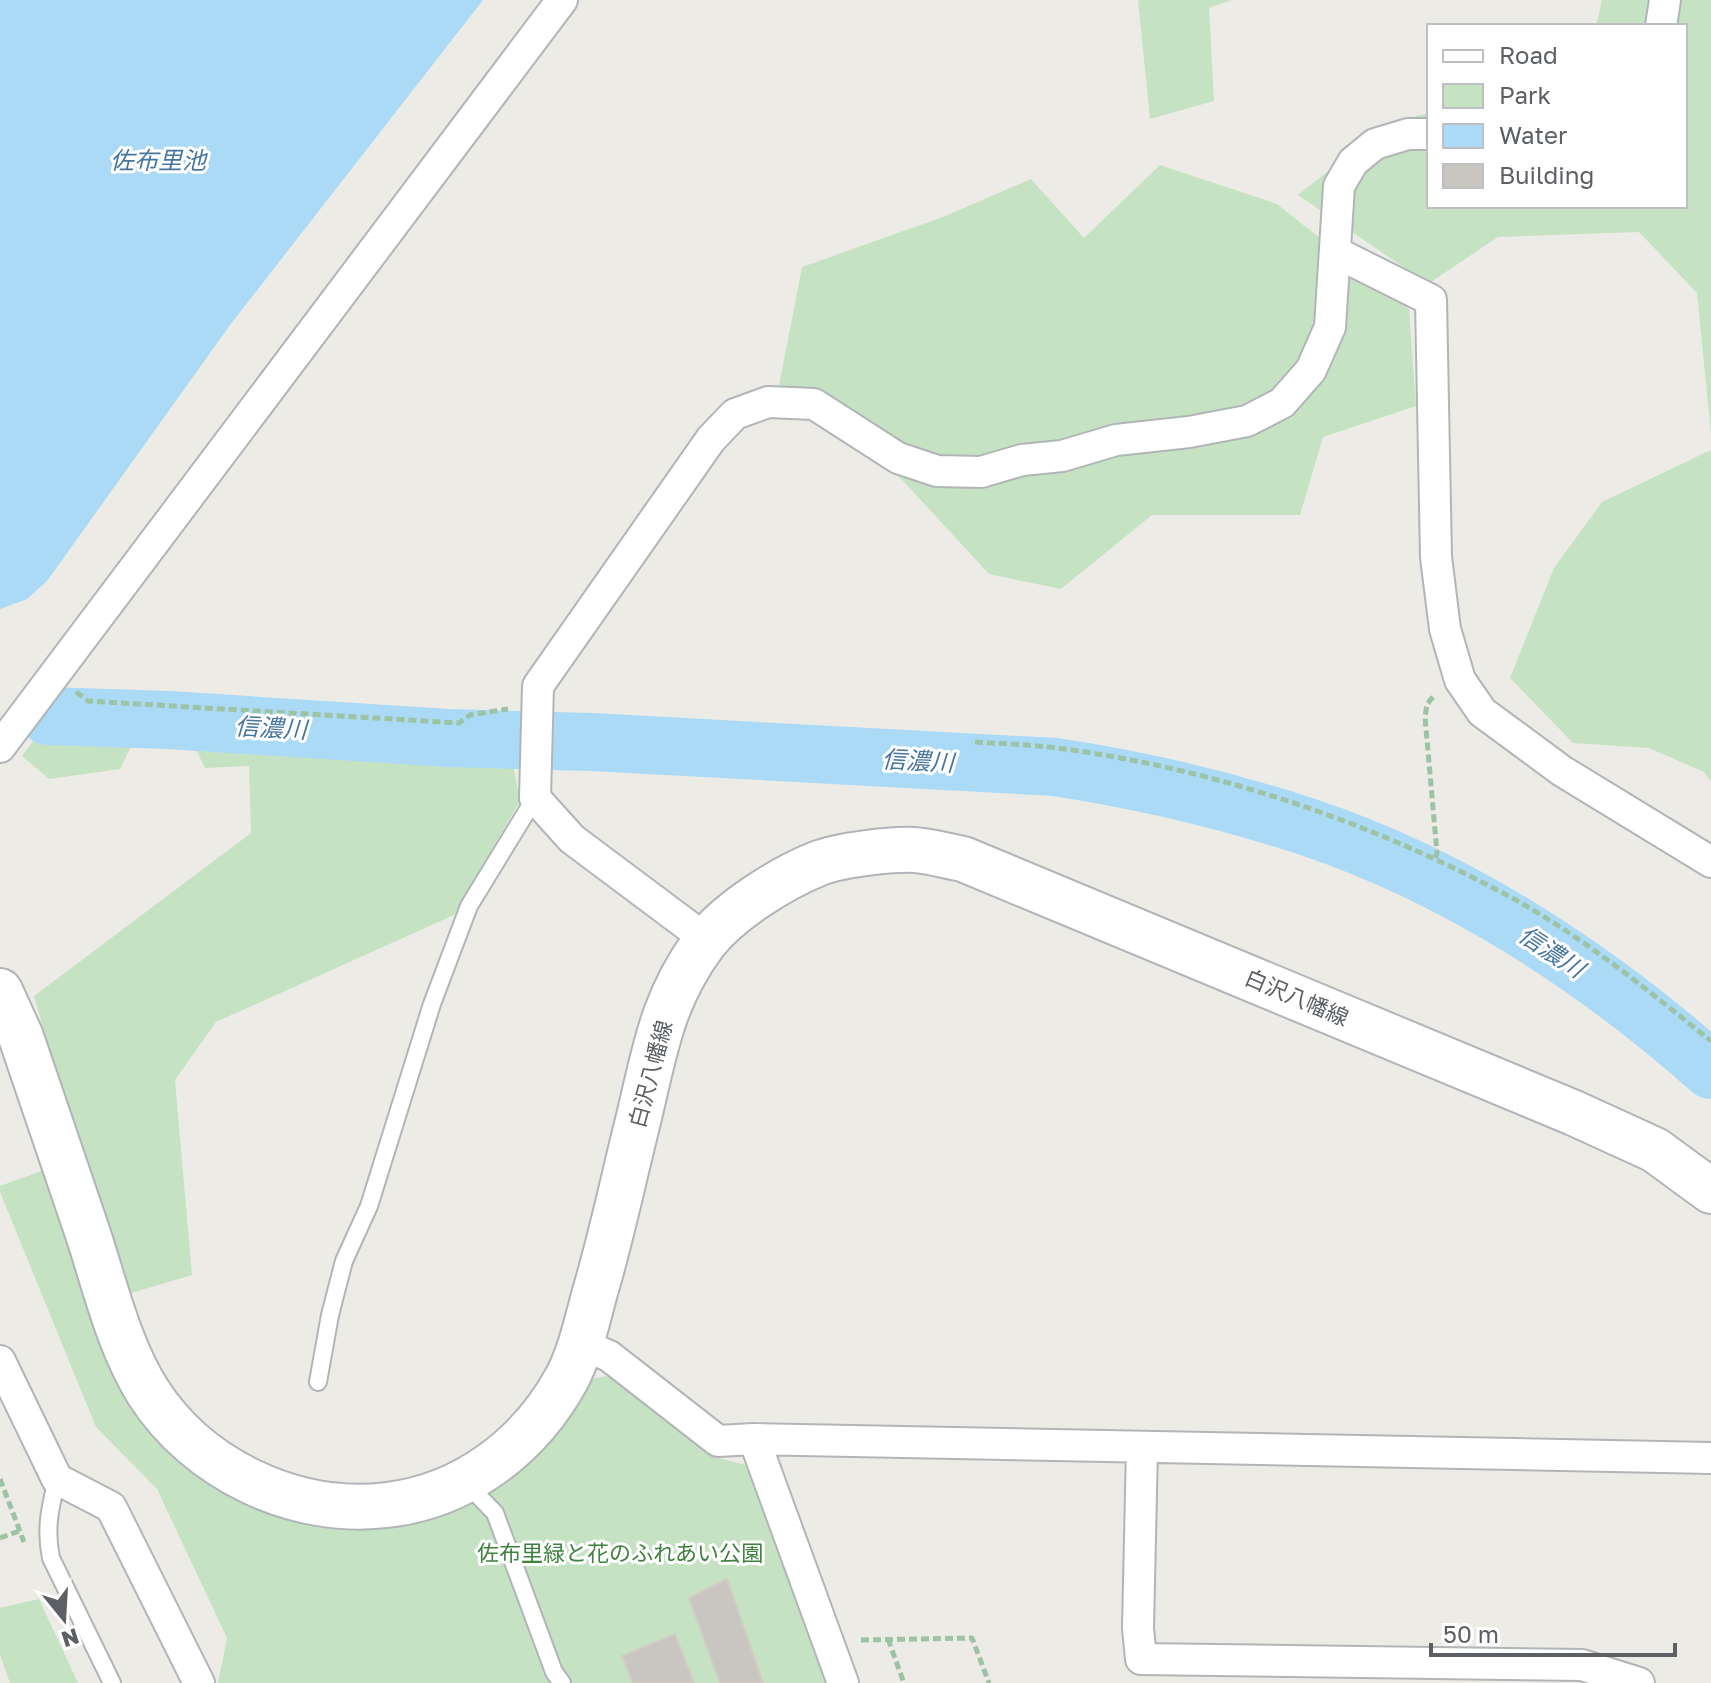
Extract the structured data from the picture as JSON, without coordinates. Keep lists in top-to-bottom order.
{
  "streets": {
    "main road": ["白沢八幡線"]
  },
  "water": ["佐布里池", "信濃川"],
  "parks": ["佐布里緑と花のふれあい公園"],
  "legend": [
    "Road",
    "Park",
    "Water",
    "Building"
  ],
  "scale_bar": "50 m",
  "north": "bottom"
}
